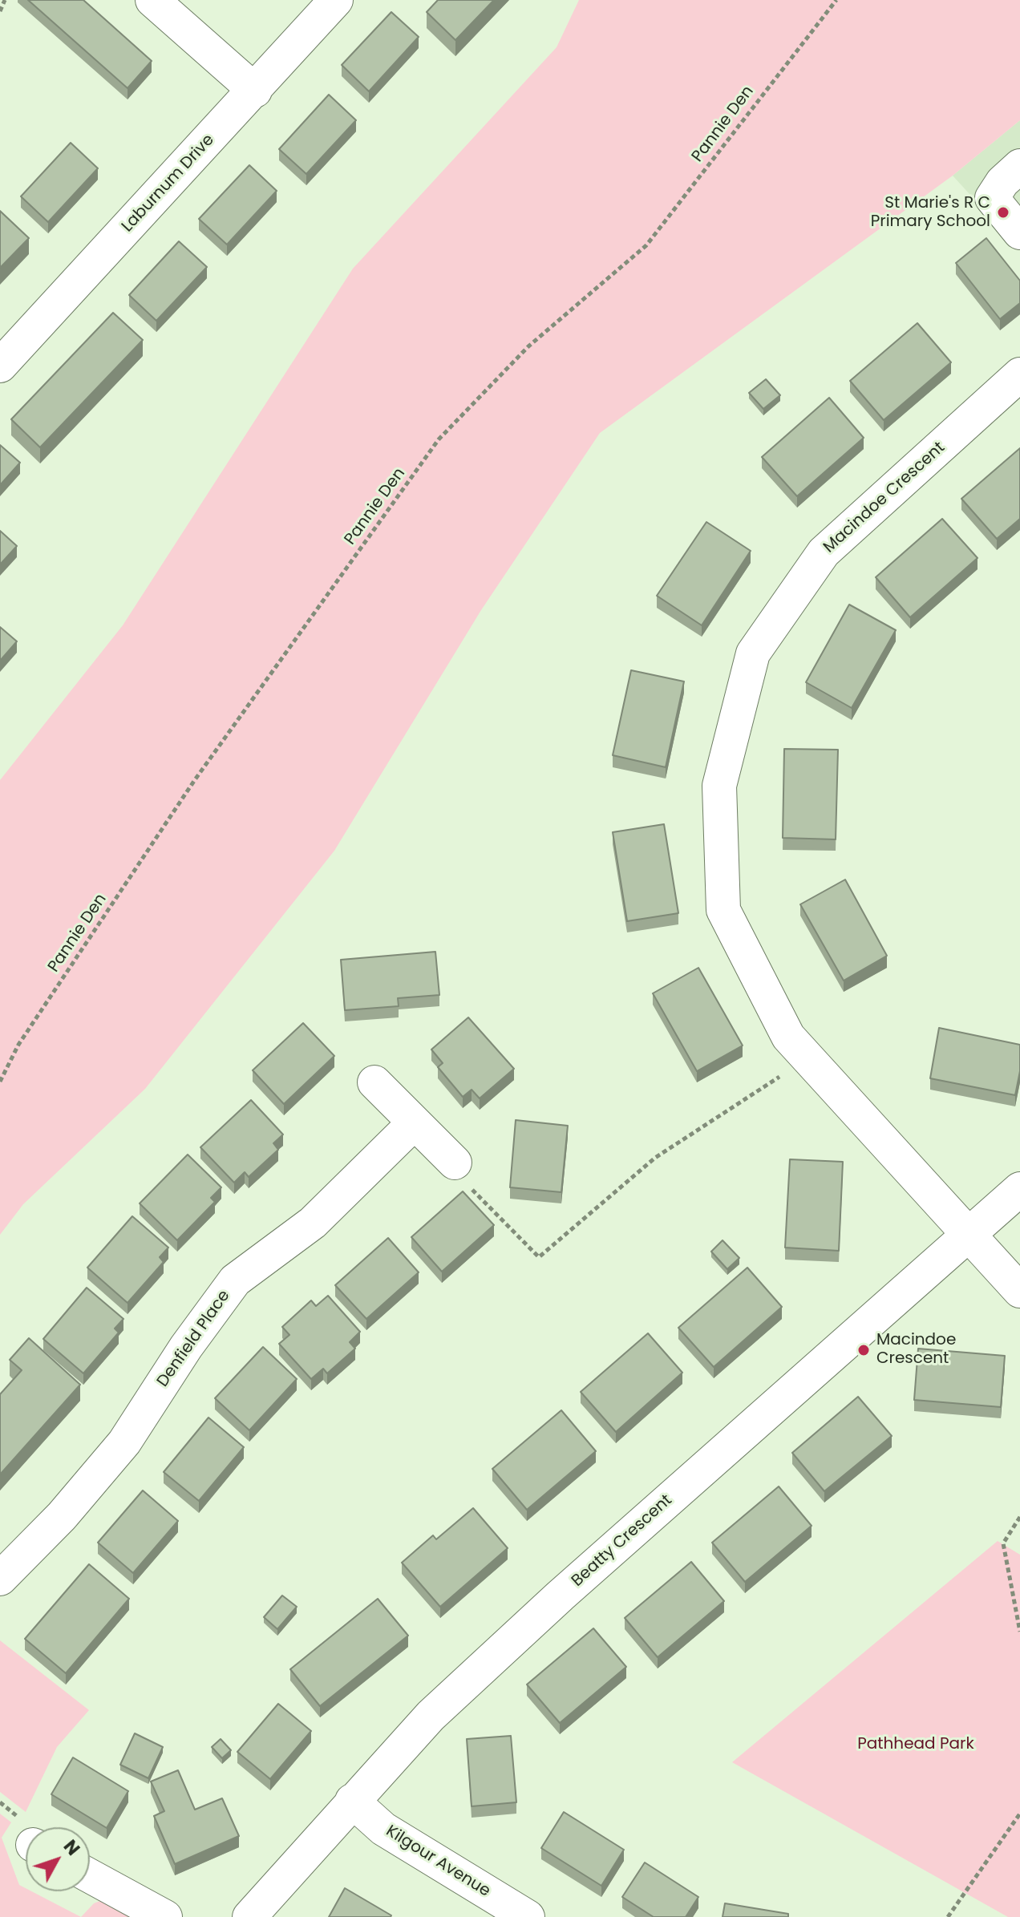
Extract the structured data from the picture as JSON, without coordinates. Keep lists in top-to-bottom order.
{
  "streets": {
    "street": [
      "Laburnum Drive",
      "Macindoe Crescent",
      "Denfield Place",
      "Beatty Crescent",
      "Kilgour Avenue"
    ],
    "path": ["Pannie Den"]
  },
  "crossings": [
    ["Macindoe Crescent", "Beatty Crescent"],
    ["Beatty Crescent", "Kilgour Avenue"]
  ],
  "parks": ["Pathhead Park"],
  "places": ["St Marie's R C Primary School", "Macindoe Crescent"],
  "north": "top right"
}
